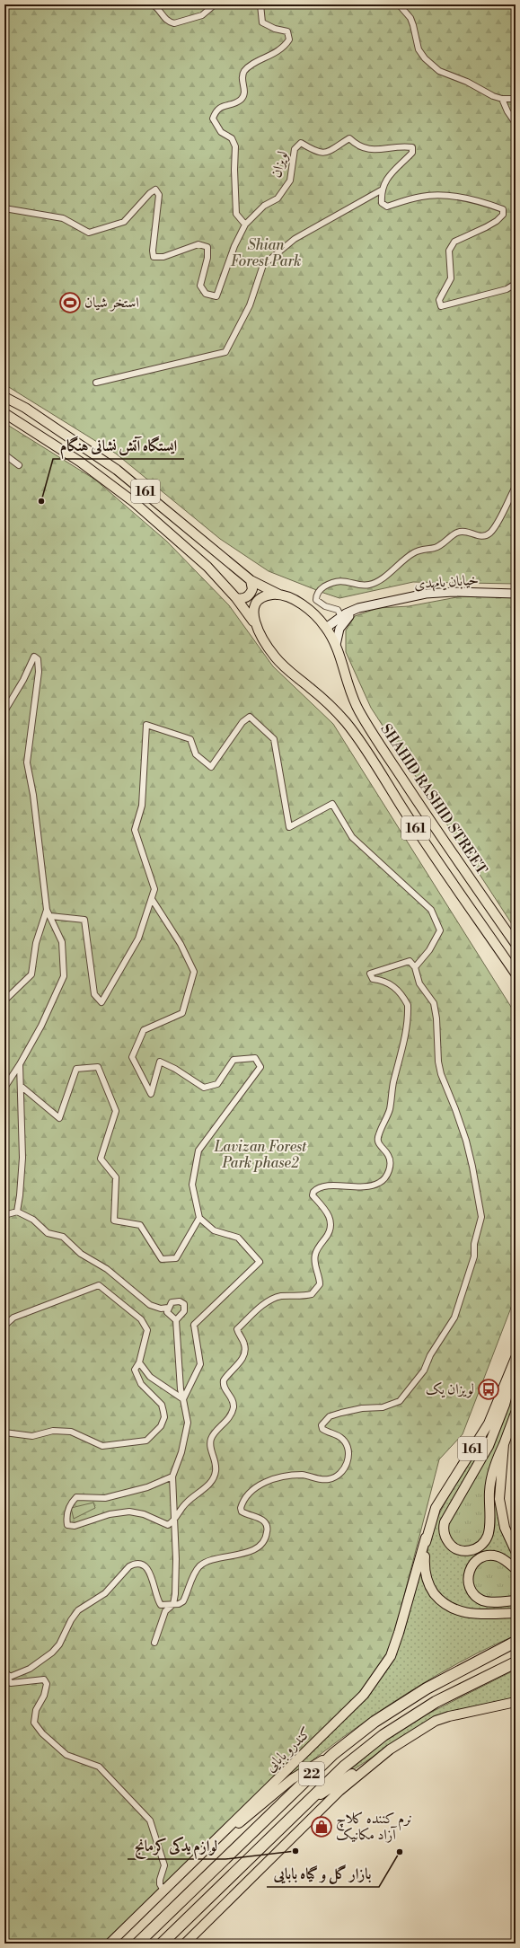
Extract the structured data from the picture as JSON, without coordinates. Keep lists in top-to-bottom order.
{
  "streets": {
    "highway": ["22"],
    "main road": [
      "161",
      "خیابان یامهدی",
      "SHAHID RASHID STREET",
      "کندرو بابایی"
    ],
    "street": ["لویزان"]
  },
  "crossings": [
    ["161", "SHAHID RASHID STREET"],
    ["161", "کندرو بابایی"]
  ],
  "parks": ["Shian Forest Park", "Lavizan Forest Park phase2"],
  "places": {
    "sports": ["استخر شیان"],
    "other": ["ایستگاه آتش نشانی هنگام", "لوازم یدکی کرمانج", "بازار گل و گیاه بابایی"],
    "bus stop": ["لویزان یک"],
    "shop": ["نرم کننده کلاچ آزاد مکانیک"]
  }
}
